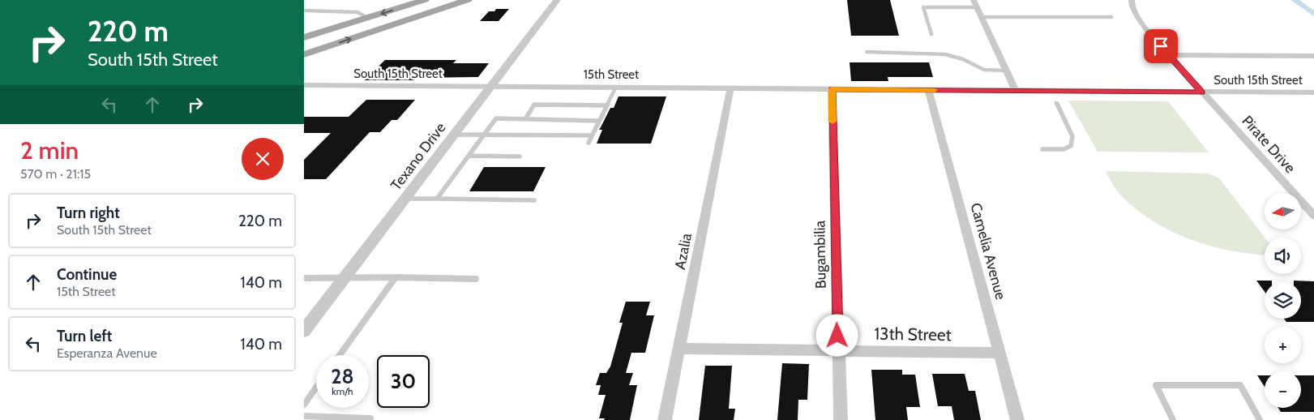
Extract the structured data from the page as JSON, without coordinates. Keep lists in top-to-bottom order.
{
  "streets": {
    "street": [
      "South 15th Street",
      "15th Street",
      "Pirate Drive",
      "Texano Drive",
      "Azalia",
      "Camelia Avenue",
      "Bugambilia",
      "13th Street"
    ]
  },
  "crossings": [
    ["South 15th Street", "15th Street"],
    ["South 15th Street", "Pirate Drive"],
    ["South 15th Street", "Texano Drive"],
    ["15th Street", "Texano Drive"],
    ["15th Street", "Azalia"],
    ["Azalia", "13th Street"],
    ["Camelia Avenue", "13th Street"],
    ["Bugambilia", "13th Street"]
  ],
  "north": "left",
  "page": {
    "turn": ["220 m", "South 15th Street"],
    "heading": ["2 min", "570 m · 21:15"],
    "list": [
      {
        "name": "Turn right",
        "note": "South 15th Street",
        "value": "220 m"
      },
      {
        "name": "Continue",
        "note": "15th Street",
        "value": "140 m"
      },
      {
        "name": "Turn left",
        "note": "Esperanza Avenue",
        "value": "140 m"
      }
    ],
    "map_buttons": ["+", "−"],
    "speed": "28 km/h",
    "limit": "30"
  }
}
